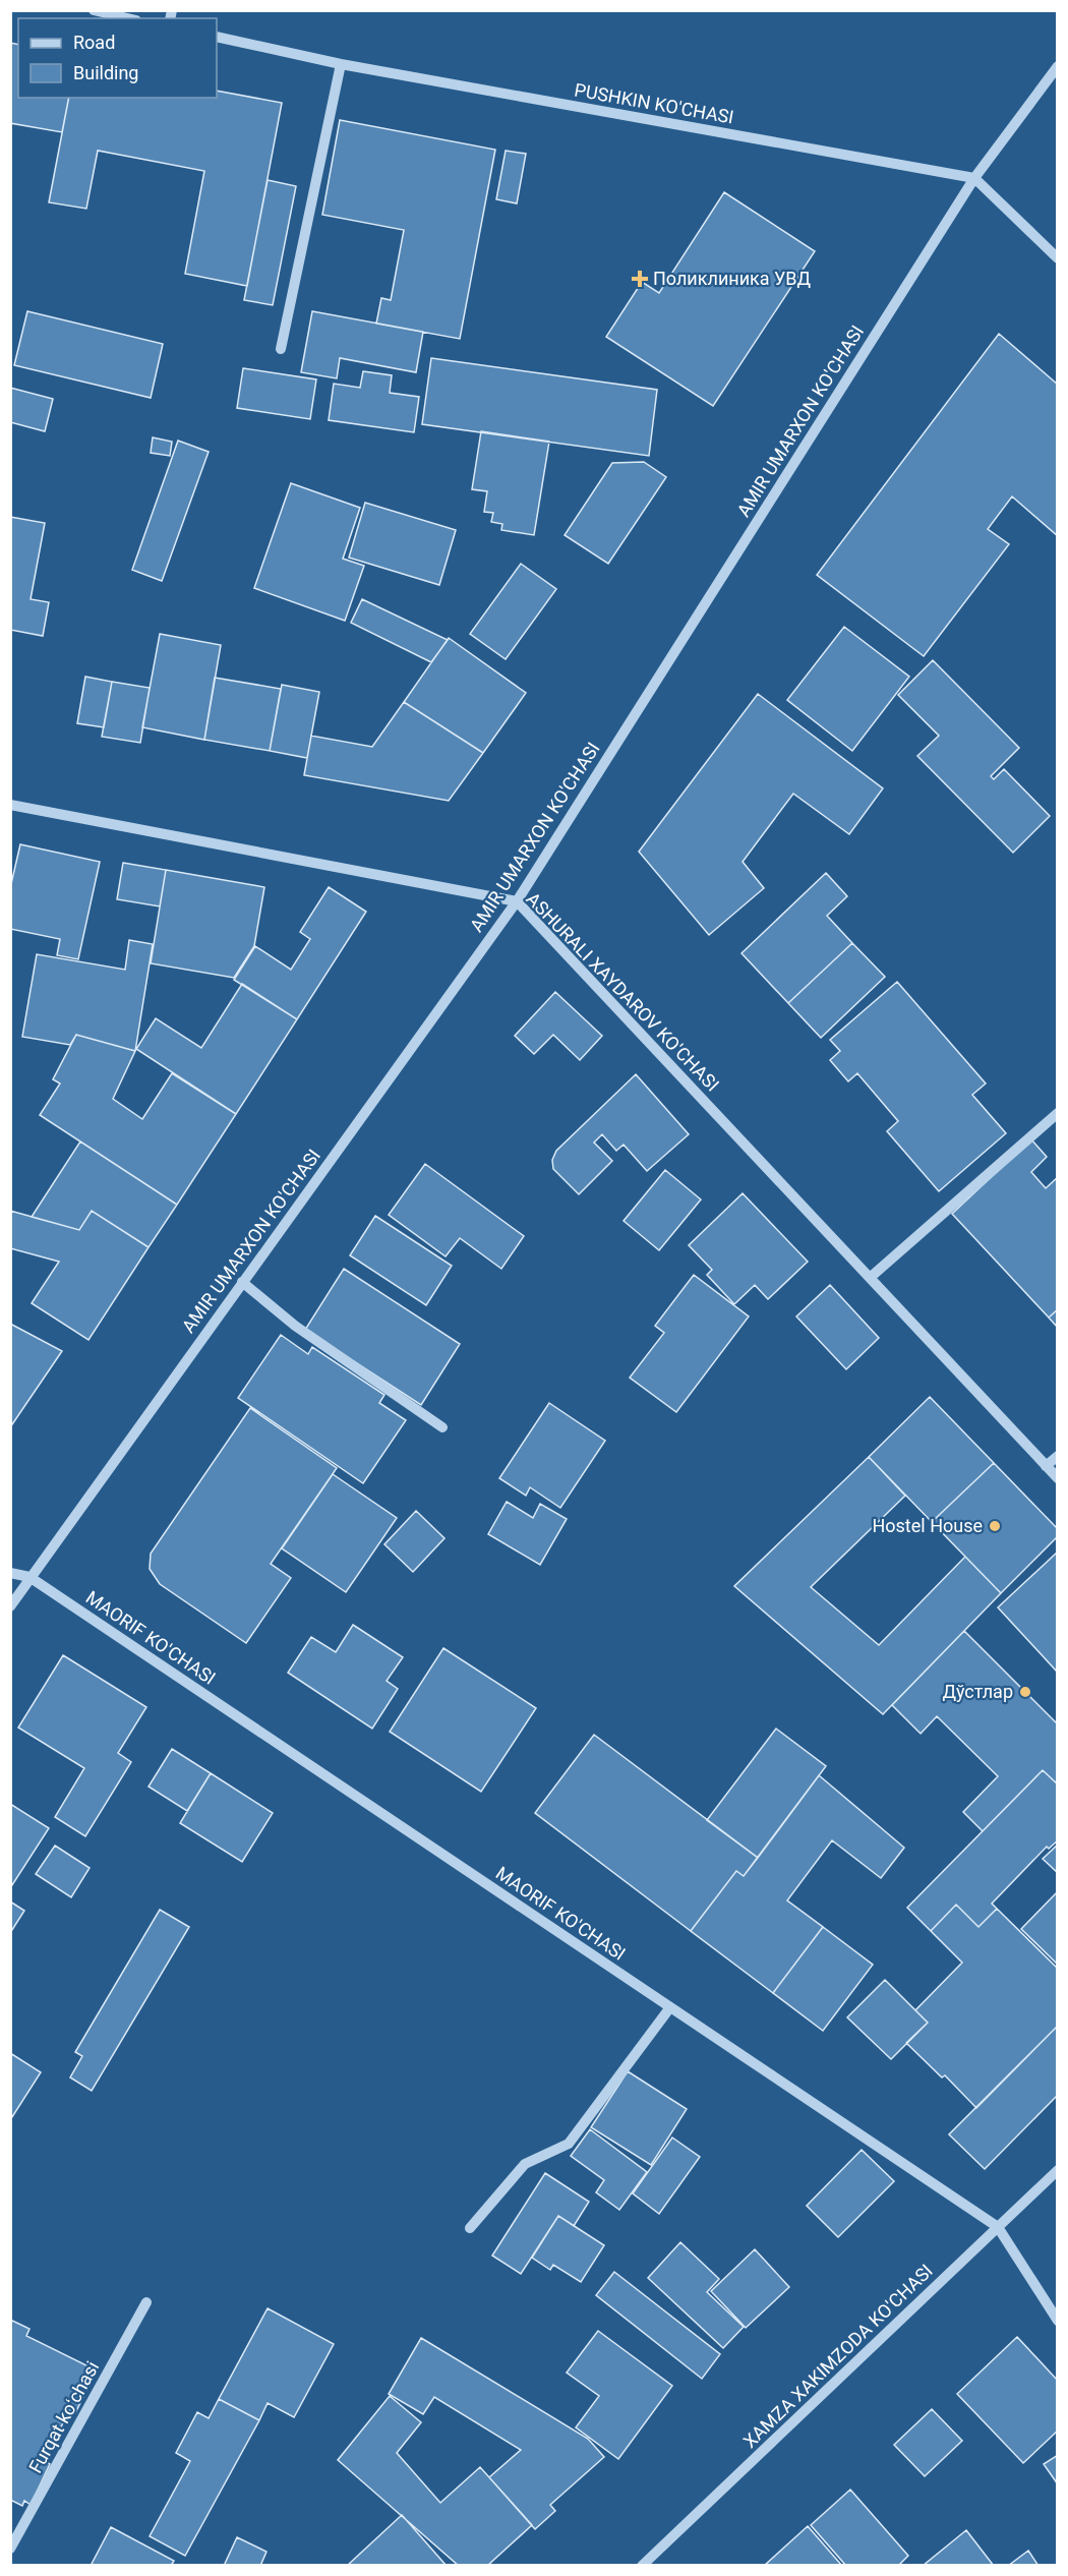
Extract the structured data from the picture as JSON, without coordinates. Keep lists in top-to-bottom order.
{
  "streets": {
    "street": [
      "PUSHKIN KO'CHASI",
      "AMIR UMARXON KO'CHASI",
      "ASHURALI XAYDAROV KO'CHASI",
      "MAORIF KO'CHASI",
      "XAMZA XAKIMZODA KO'CHASI",
      "Furqat koʻchasi"
    ]
  },
  "crossings": [
    ["PUSHKIN KO'CHASI", "AMIR UMARXON KO'CHASI"],
    ["AMIR UMARXON KO'CHASI", "ASHURALI XAYDAROV KO'CHASI"],
    ["AMIR UMARXON KO'CHASI", "MAORIF KO'CHASI"],
    ["MAORIF KO'CHASI", "XAMZA XAKIMZODA KO'CHASI"]
  ],
  "places": {
    "health": ["Поликлиника УВД"],
    "other": ["Hostel House", "Дўстлар"]
  },
  "legend": ["Road", "Building"]
}
